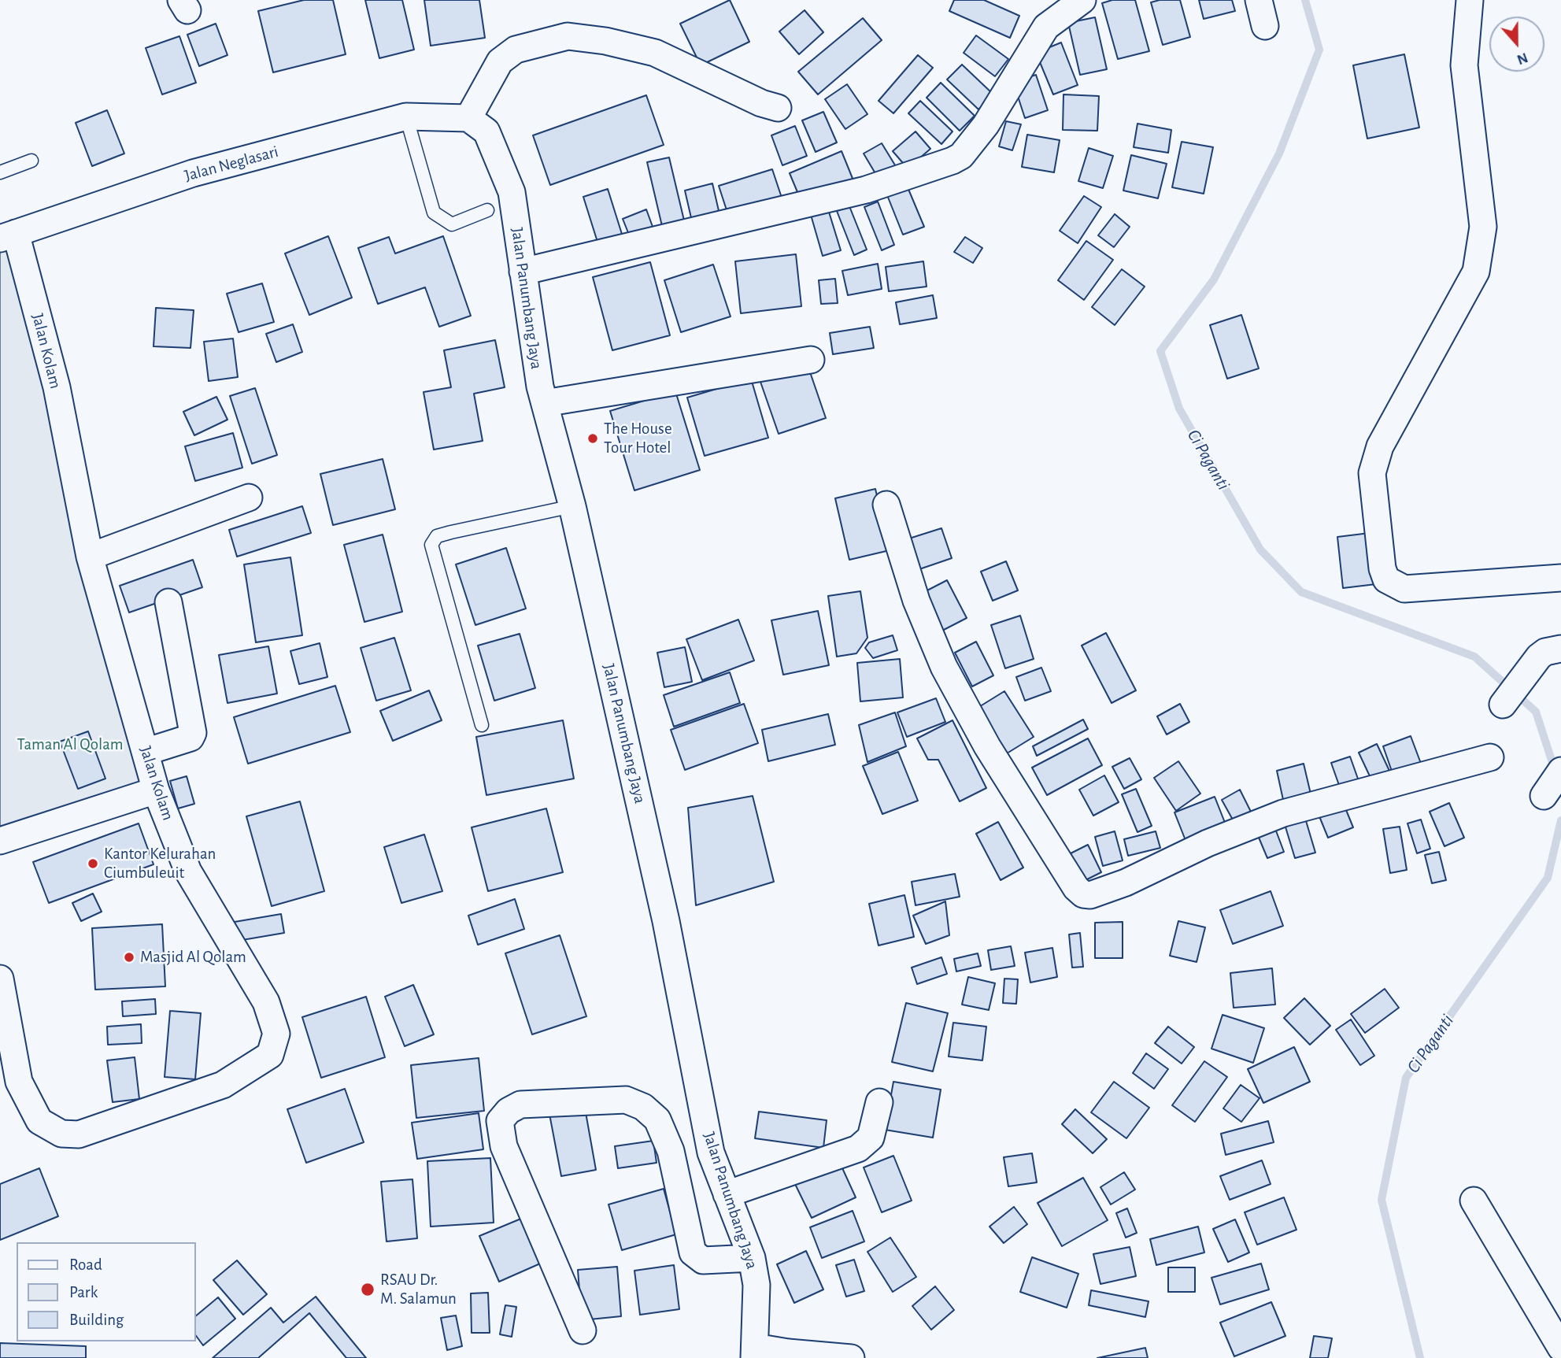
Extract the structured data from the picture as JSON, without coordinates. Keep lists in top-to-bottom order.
{
  "streets": {
    "street": ["Jalan Neglasari", "Jalan Panumbang Jaya", "Jalan Kolam"]
  },
  "crossings": [
    ["Jalan Neglasari", "Jalan Panumbang Jaya"],
    ["Jalan Neglasari", "Jalan Kolam"]
  ],
  "water": ["Ci Paganti"],
  "parks": ["Taman Al Qolam"],
  "places": [
    "The House Tour Hotel",
    "Kantor Kelurahan Ciumbuleuit",
    "Masjid Al Qolam",
    "RSAU Dr. M. Salamun"
  ],
  "legend": ["Road", "Park", "Building"],
  "north": "bottom"
}
